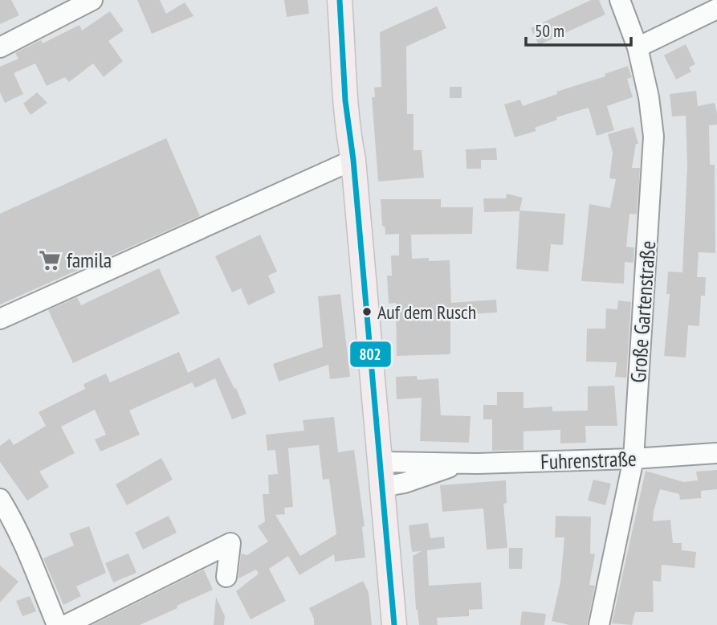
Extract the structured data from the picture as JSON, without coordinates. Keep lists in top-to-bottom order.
{
  "streets": {
    "street": ["Große Gartenstraße", "Fuhrenstraße"]
  },
  "crossings": [
    ["Große Gartenstraße", "Fuhrenstraße"]
  ],
  "places": {
    "supermarket": ["famila"],
    "other": ["Auf dem Rusch"]
  },
  "lines": ["transit line 802"],
  "scale_bar": "50 m"
}
